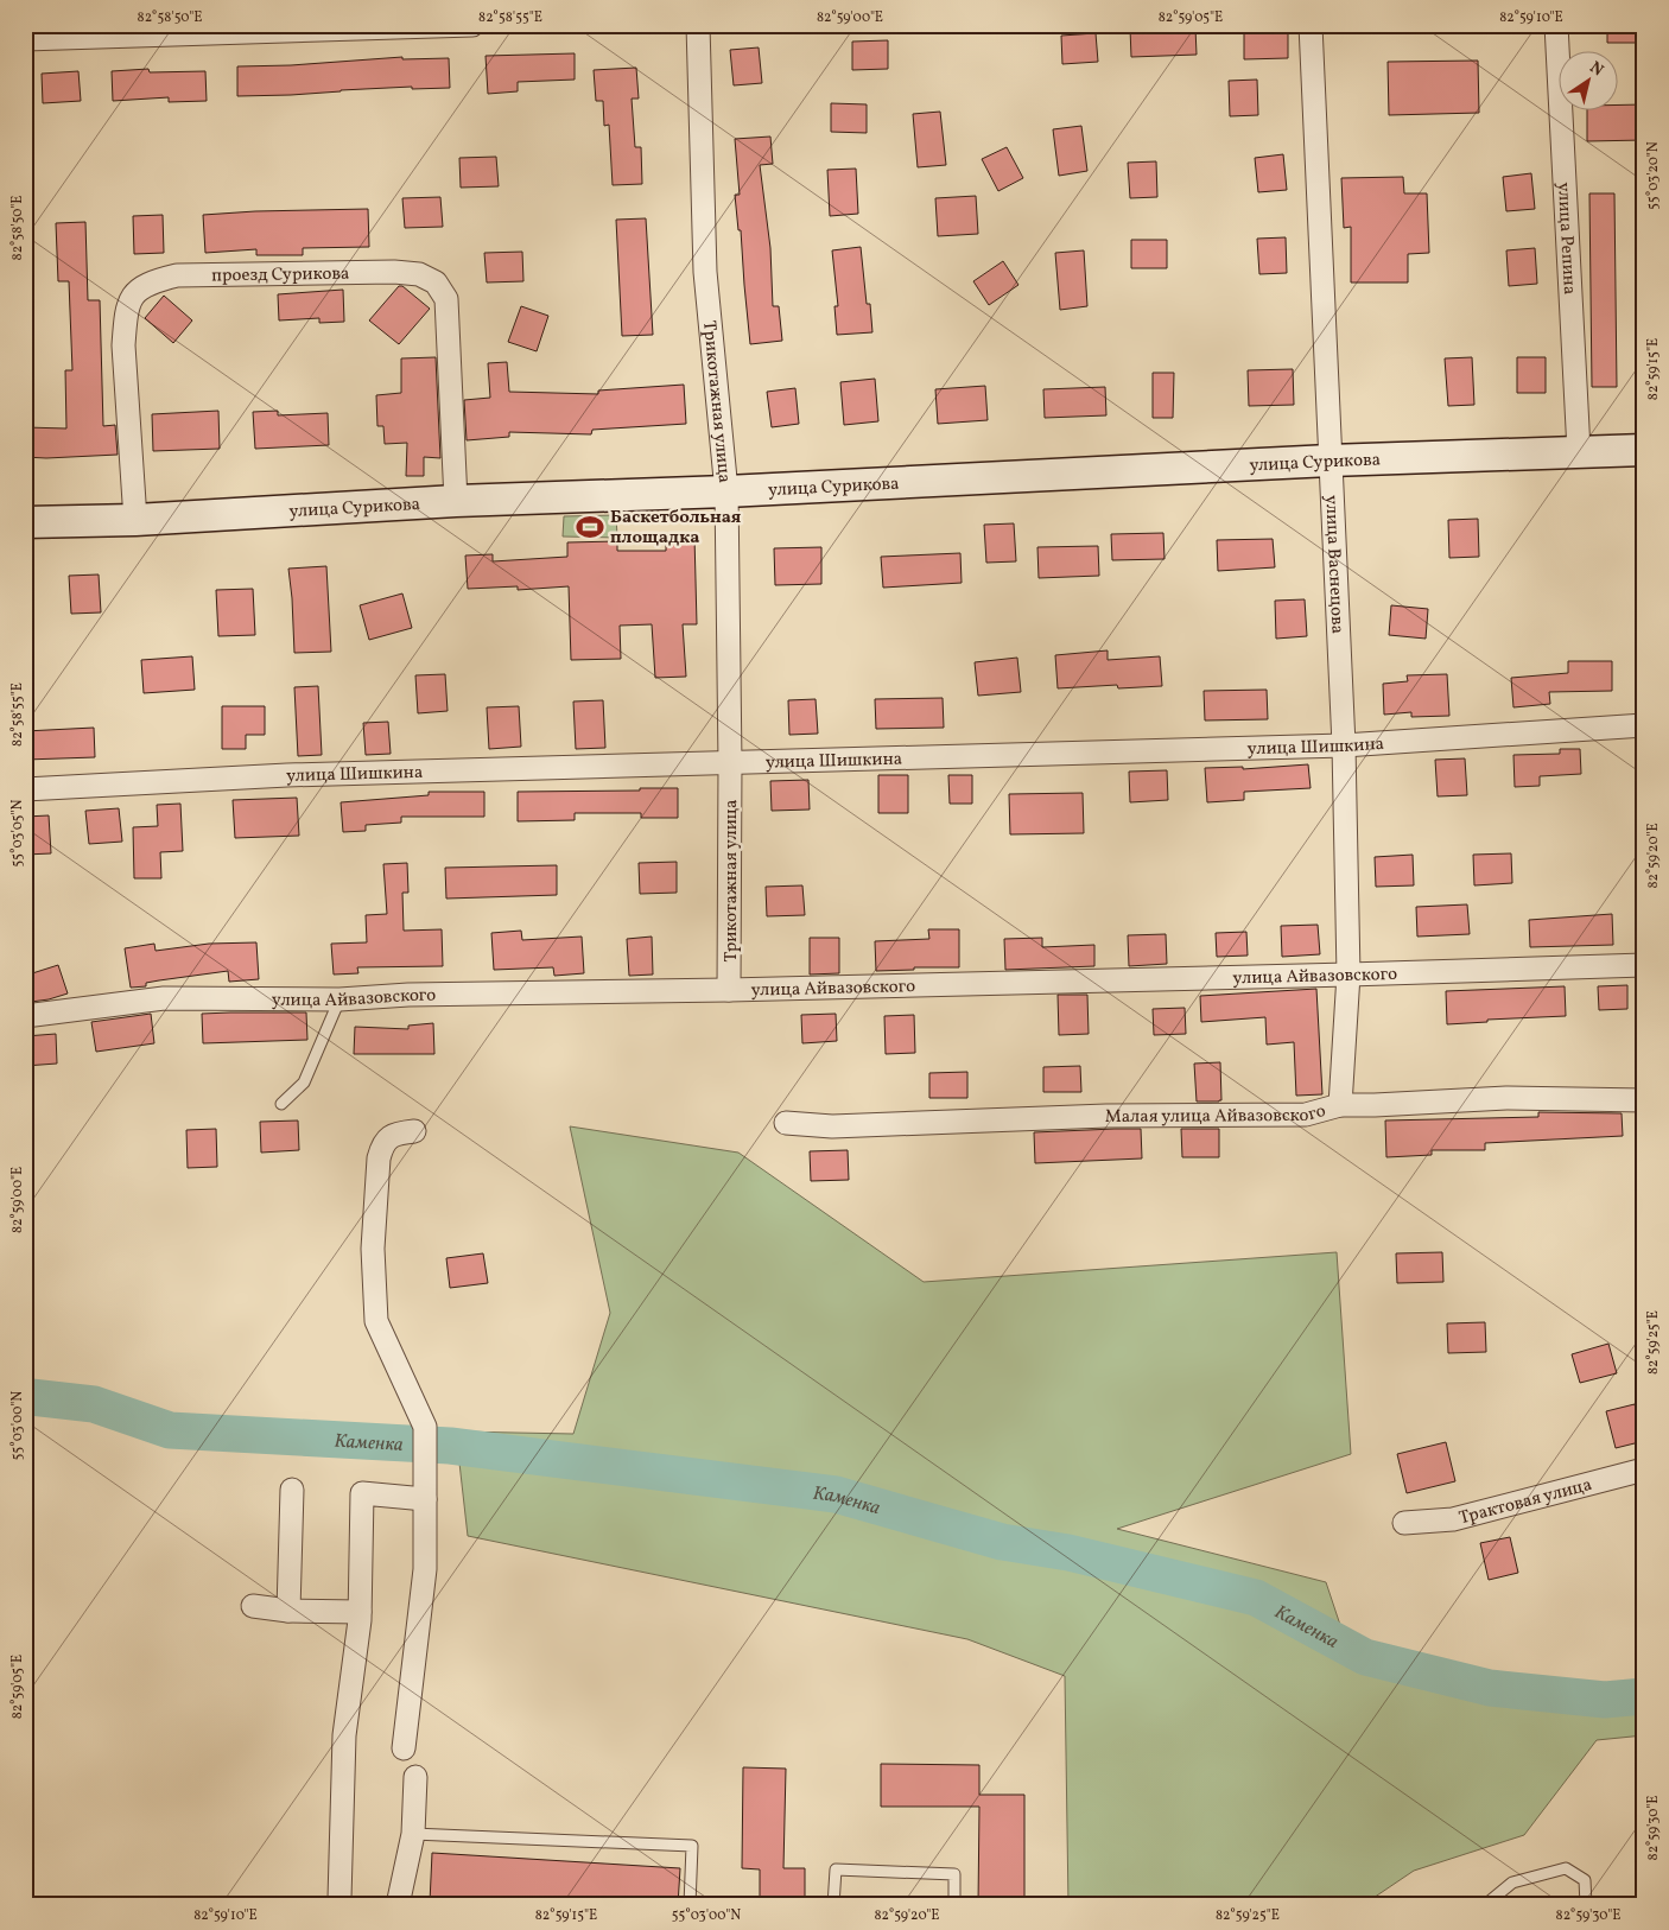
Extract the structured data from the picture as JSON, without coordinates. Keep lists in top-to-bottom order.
{
  "streets": {
    "street": [
      "улица Репина",
      "проезд Сурикова",
      "Трикотажная улица",
      "улица Сурикова",
      "улица Васнецова",
      "улица Шишкина",
      "улица Айвазовского",
      "Малая улица Айвазовского",
      "Трактовая улица"
    ]
  },
  "crossings": [
    ["улица Репина", "улица Сурикова"],
    ["проезд Сурикова", "улица Сурикова"],
    ["Трикотажная улица", "улица Сурикова"],
    ["Трикотажная улица", "улица Шишкина"],
    ["Трикотажная улица", "улица Айвазовского"],
    ["улица Сурикова", "улица Васнецова"],
    ["улица Васнецова", "улица Шишкина"],
    ["улица Васнецова", "улица Айвазовского"],
    ["улица Васнецова", "Малая улица Айвазовского"]
  ],
  "water": ["Каменка"],
  "places": {
    "sports": ["Баскетбольная площадка"]
  },
  "north": "top right",
  "coordinates": [
    "82°58'50\"E",
    "82°58'55\"E",
    "82°59'00\"E",
    "82°59'05\"E",
    "82°59'10\"E",
    "55°03'20\"N",
    "82°59'15\"E",
    "55°03'05\"N",
    "82°59'20\"E",
    "82°59'25\"E",
    "55°03'00\"N",
    "82°59'30\"E"
  ]
}
